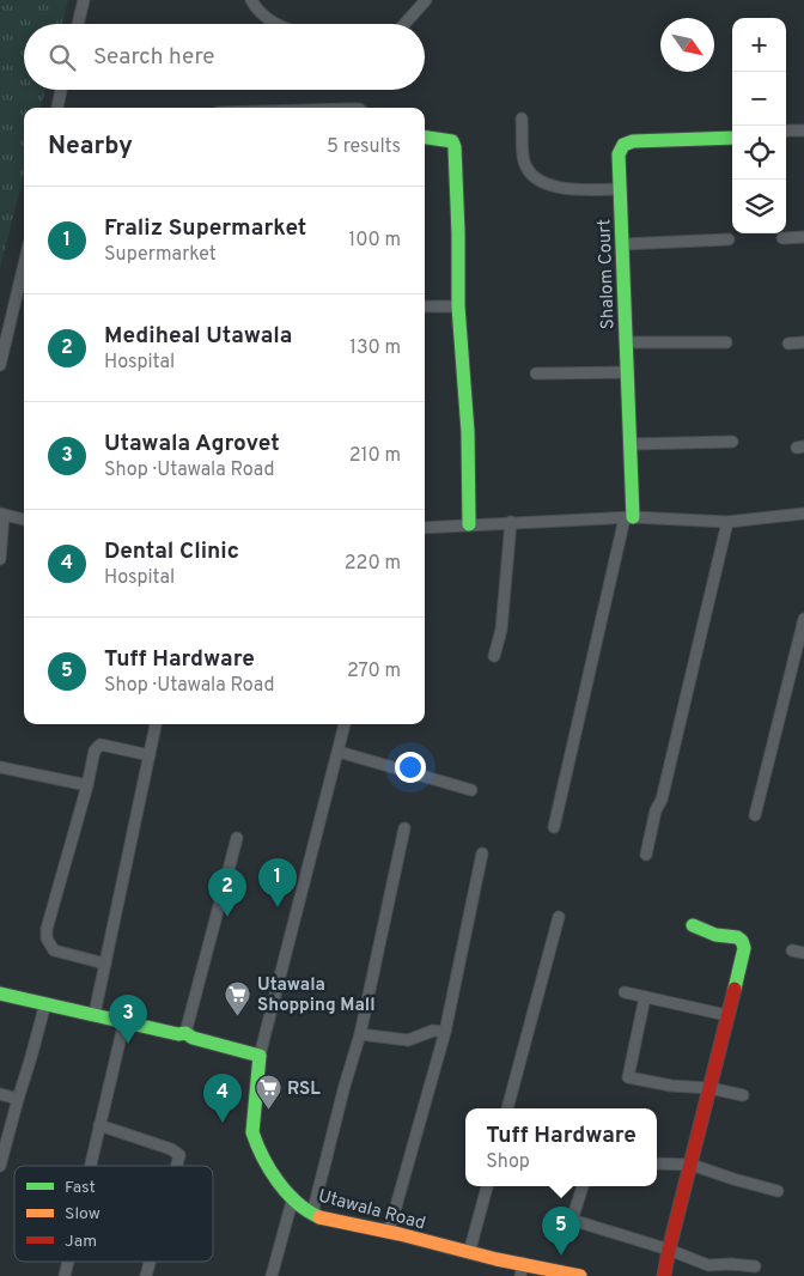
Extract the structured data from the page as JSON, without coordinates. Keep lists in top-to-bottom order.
{
  "streets": {
    "street": ["Shalom Court", "Utawala Road"]
  },
  "places": {
    "supermarket": ["Utawala Shopping Mall", "RSL"]
  },
  "legend": ["Fast", "Slow", "Jam"],
  "north": "bottom right",
  "page": {
    "map_buttons": ["+", "−"],
    "search": "Search here",
    "heading": ["Nearby", "5 results"],
    "list": [
      {
        "mark": "1",
        "name": "Fraliz Supermarket",
        "note": "Supermarket",
        "value": "100 m"
      },
      {
        "mark": "2",
        "name": "Mediheal Utawala",
        "note": "Hospital",
        "value": "130 m"
      },
      {
        "mark": "3",
        "name": "Utawala Agrovet",
        "note": "Shop · Utawala Road",
        "value": "210 m"
      },
      {
        "mark": "4",
        "name": "Dental Clinic",
        "note": "Hospital",
        "value": "220 m"
      },
      {
        "mark": "5",
        "name": "Tuff Hardware",
        "note": "Shop · Utawala Road",
        "value": "270 m"
      }
    ],
    "pins": [
      "1",
      "2",
      "3",
      "4",
      "5"
    ],
    "popup": ["Tuff Hardware", "Shop"]
  }
}
